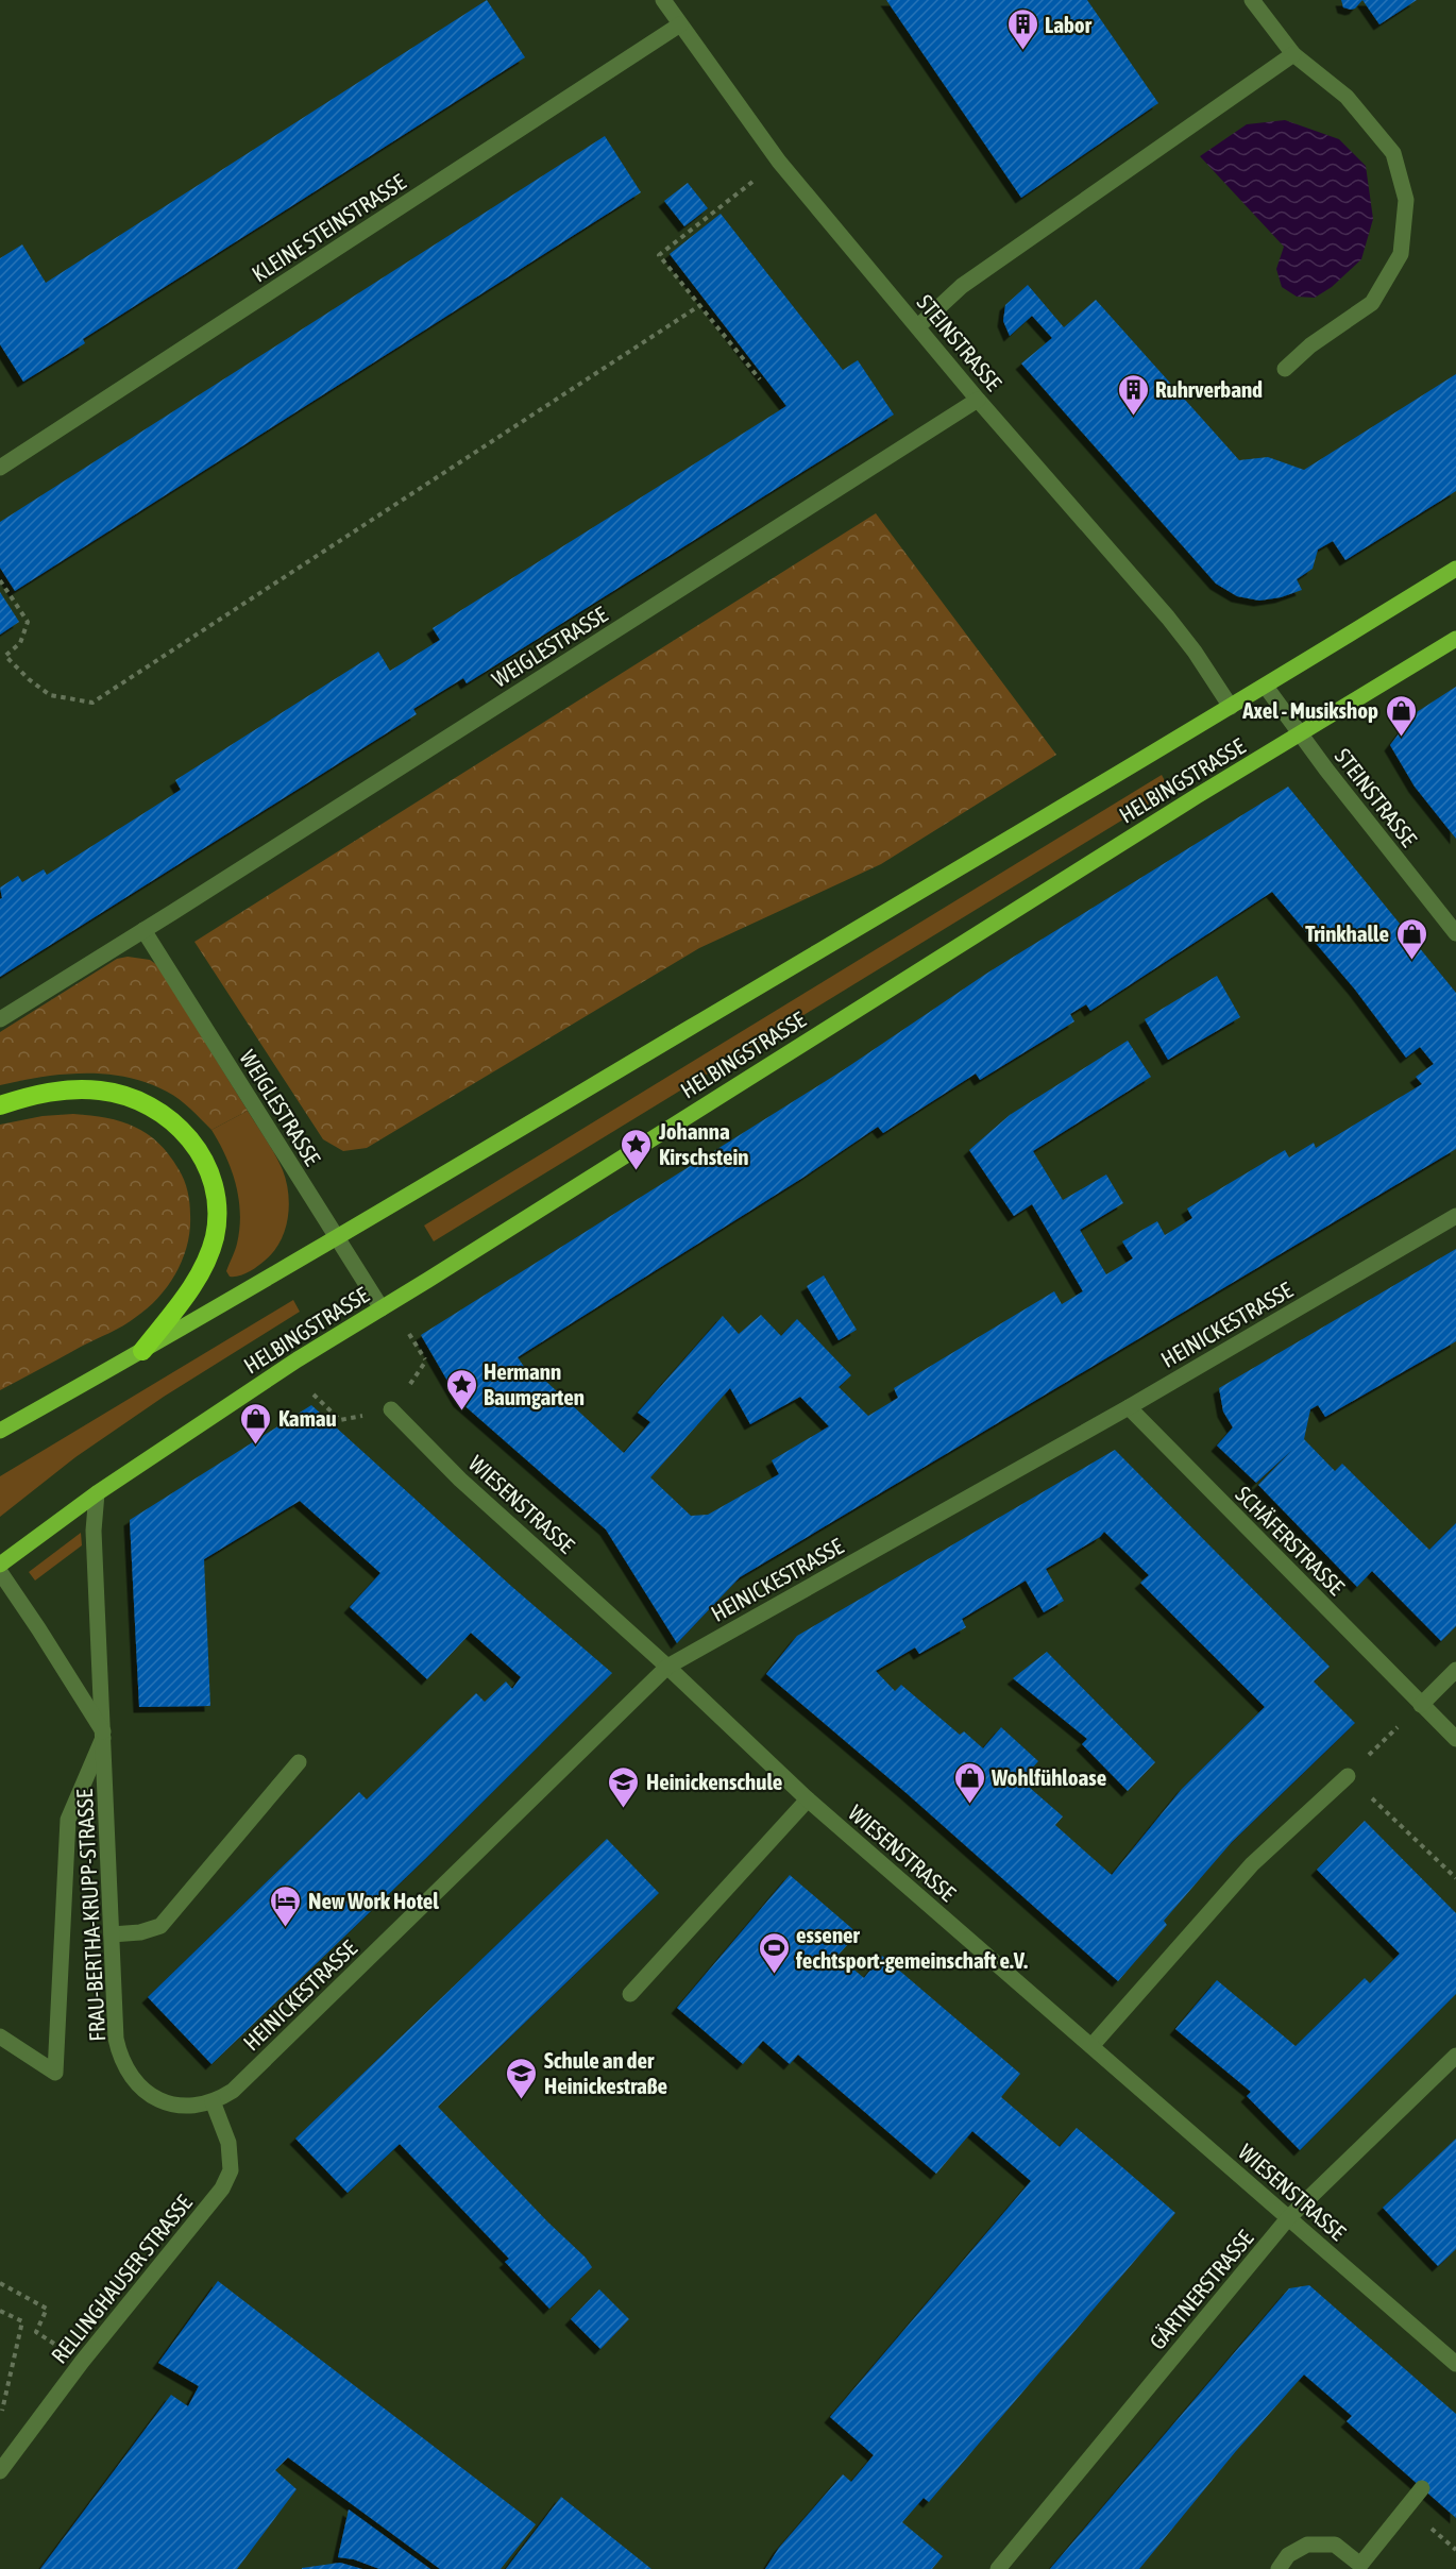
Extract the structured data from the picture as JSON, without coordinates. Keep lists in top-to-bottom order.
{
  "streets": {
    "main road": ["HELBINGSTRASSE"],
    "street": [
      "KLEINE STEINSTRASSE",
      "STEINSTRASSE",
      "WEIGLESTRASSE",
      "HEINICKESTRASSE",
      "WIESENSTRASSE",
      "SCHÄFERSTRASSE",
      "FRAU-BERTHA-KRUPP-STRASSE",
      "RELLINGHAUSER STRASSE",
      "GÄRTNERSTRASSE"
    ]
  },
  "crossings": [
    ["KLEINE STEINSTRASSE", "STEINSTRASSE"],
    ["STEINSTRASSE", "WEIGLESTRASSE"],
    ["STEINSTRASSE", "HELBINGSTRASSE"],
    ["WEIGLESTRASSE", "HELBINGSTRASSE"],
    ["HELBINGSTRASSE", "FRAU-BERTHA-KRUPP-STRASSE"],
    ["HEINICKESTRASSE", "WIESENSTRASSE"],
    ["HEINICKESTRASSE", "SCHÄFERSTRASSE"],
    ["HEINICKESTRASSE", "FRAU-BERTHA-KRUPP-STRASSE"],
    ["HEINICKESTRASSE", "RELLINGHAUSER STRASSE"],
    ["WIESENSTRASSE", "GÄRTNERSTRASSE"],
    ["FRAU-BERTHA-KRUPP-STRASSE", "RELLINGHAUSER STRASSE"]
  ],
  "places": {
    "building": ["Labor", "Ruhrverband"],
    "shop": [
      "Axel - Musikshop",
      "Trinkhalle",
      "Kamau",
      "Wohlfühloase"
    ],
    "place": ["Johanna Kirschstein", "Hermann Baumgarten"],
    "school or university": ["Heinickenschule", "Schule an der Heinickestraße"],
    "hotel": ["New Work Hotel"],
    "sports": ["essener fechtsport-gemeinschaft e.V."]
  }
}
